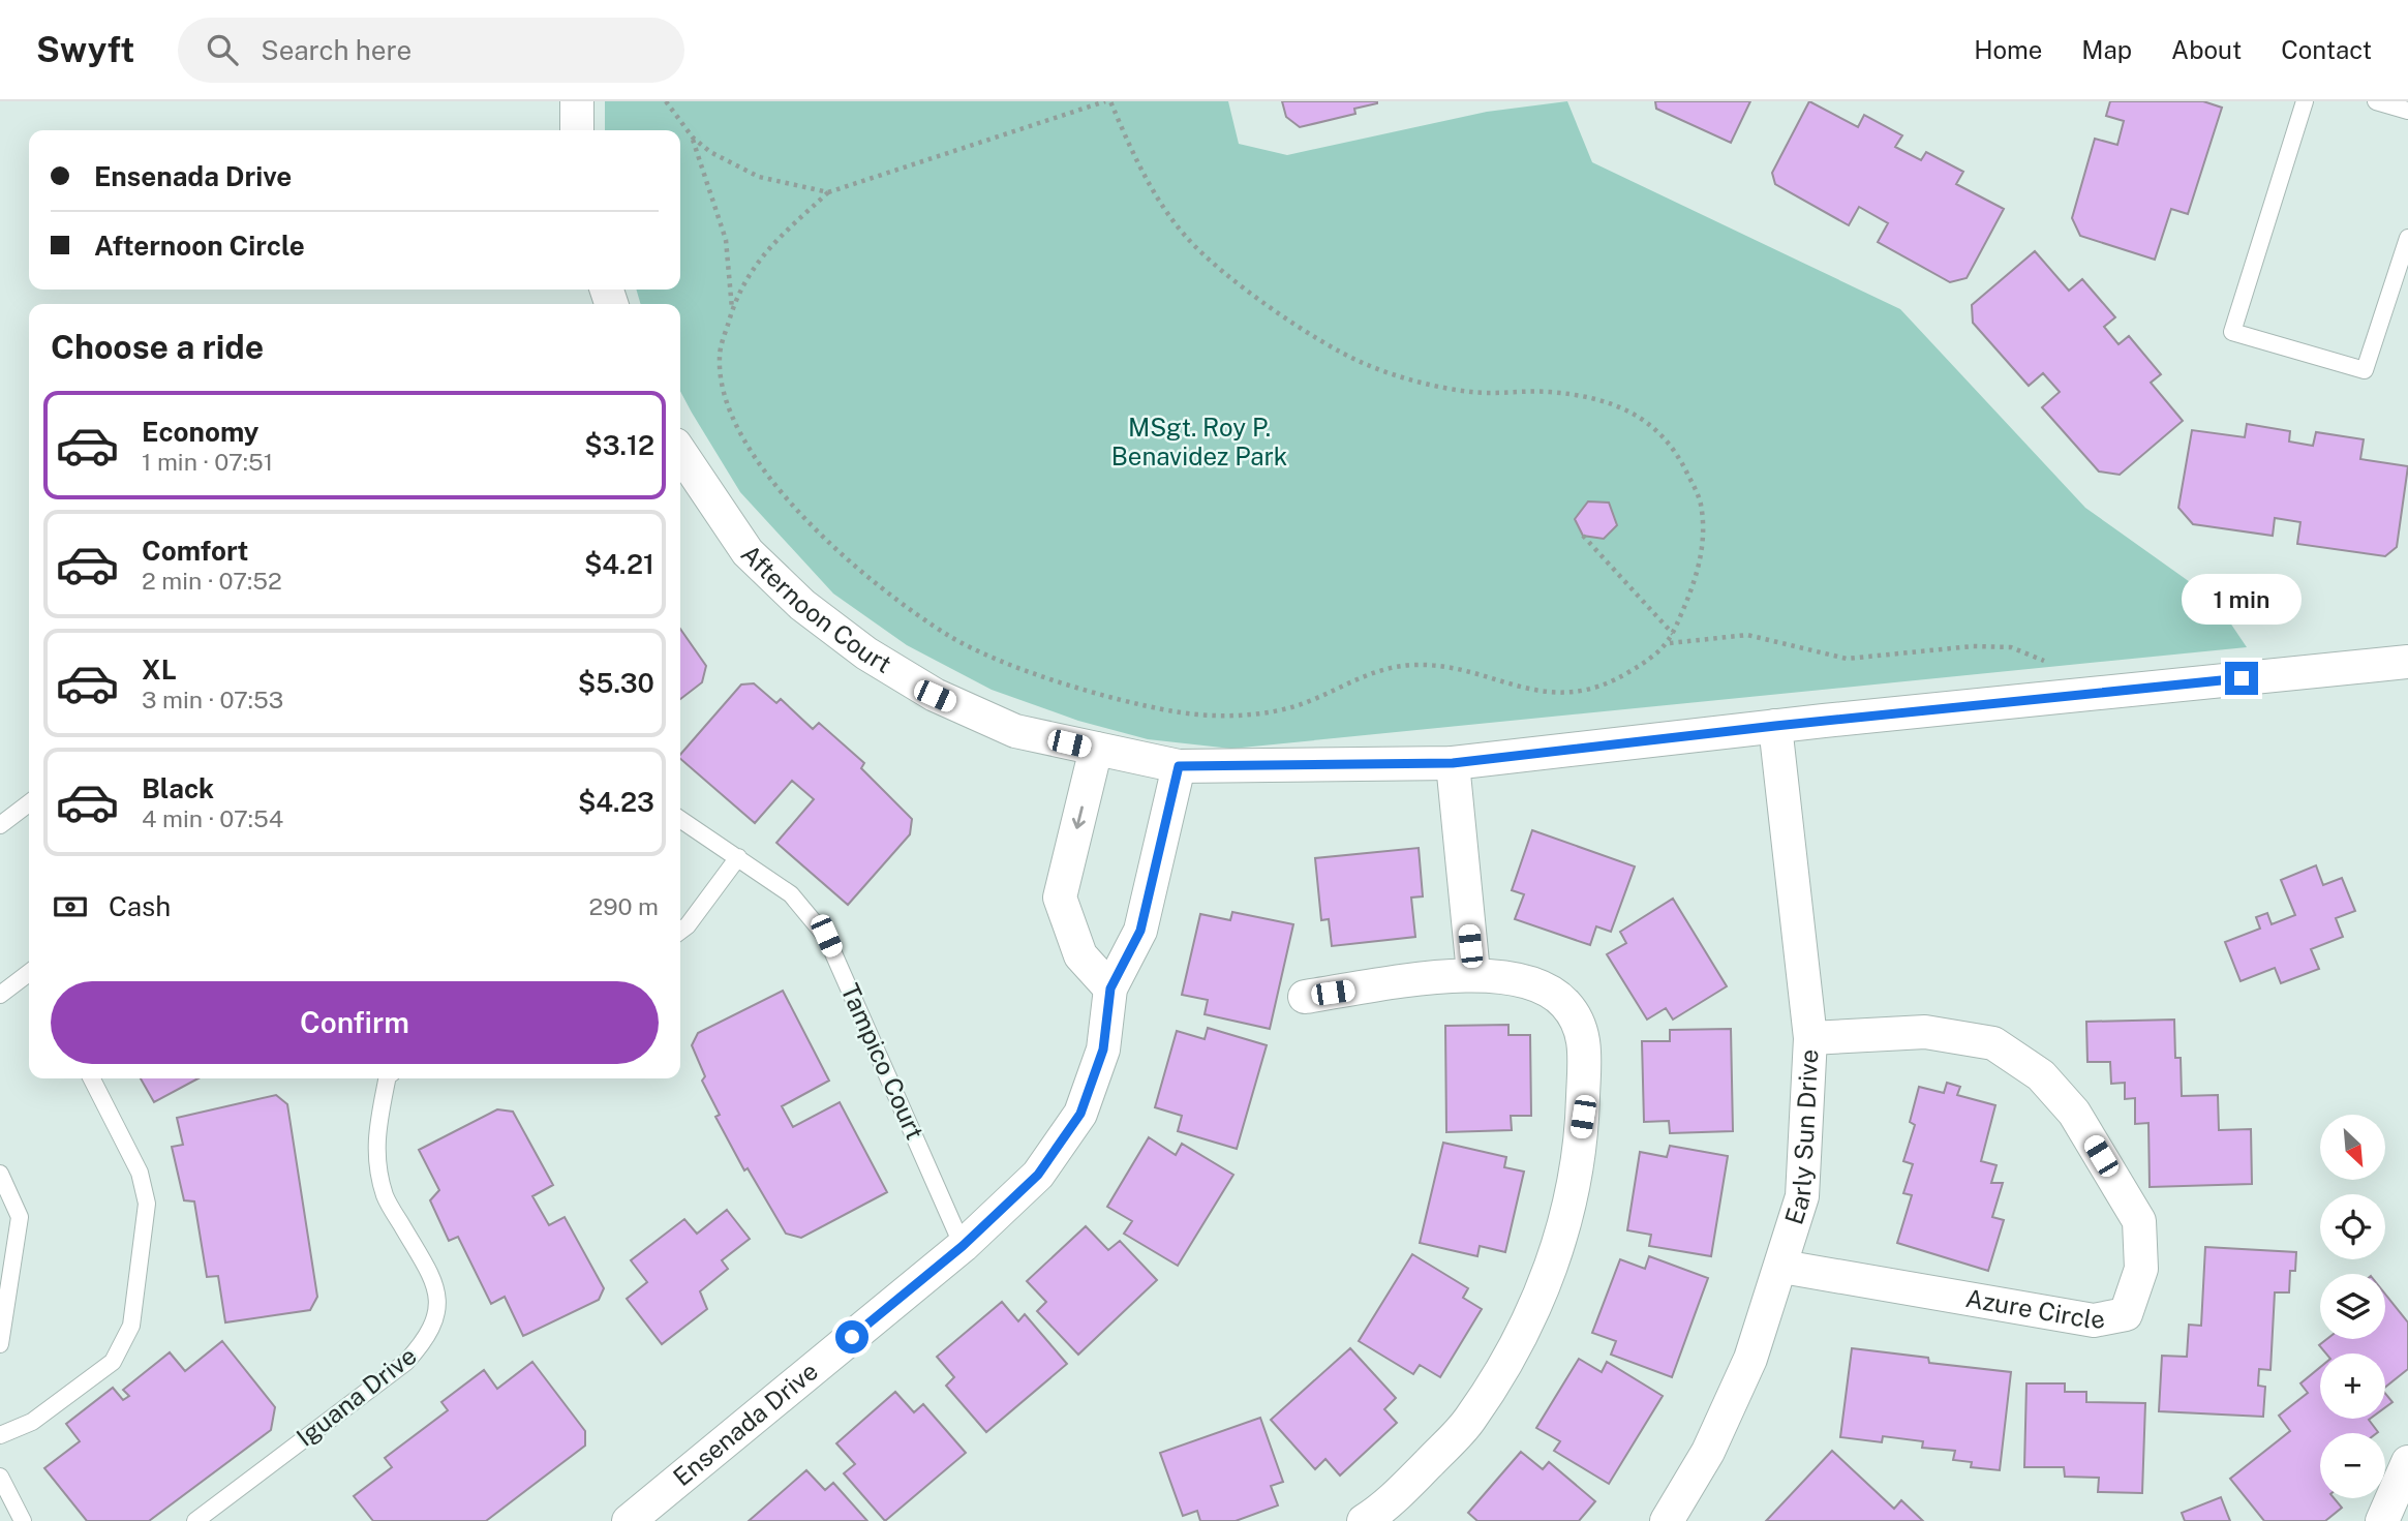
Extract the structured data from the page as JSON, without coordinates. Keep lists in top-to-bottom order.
{
  "streets": {
    "street": [
      "Afternoon Court",
      "Early Sun Drive",
      "Azure Circle",
      "Ensenada Drive"
    ],
    "lane": ["Tampico Court", "Iguana Drive"]
  },
  "crossings": [
    ["Afternoon Court", "Early Sun Drive"],
    ["Afternoon Court", "Ensenada Drive"],
    ["Tampico Court", "Ensenada Drive"],
    ["Early Sun Drive", "Azure Circle"]
  ],
  "parks": ["MSgt. Roy P. Benavidez Park"],
  "north": "bottom right",
  "page": {
    "header": "Swyft",
    "search": "Search here",
    "nav": [
      "Home",
      "Map",
      "About",
      "Contact"
    ],
    "banner": ["Ensenada Drive", "Afternoon Circle"],
    "heading": "Choose a ride",
    "list": [
      {
        "name": "Economy",
        "note": "1 min · 07:51",
        "value": "$3.12"
      },
      {
        "name": "Comfort",
        "note": "2 min · 07:52",
        "value": "$4.21"
      },
      {
        "name": "XL",
        "note": "3 min · 07:53",
        "value": "$5.30"
      },
      {
        "name": "Black",
        "note": "4 min · 07:54",
        "value": "$4.23"
      }
    ],
    "bubble": "1 min",
    "pay": ["Cash", "290 m"],
    "buttons": "Confirm",
    "map_buttons": ["+", "−"]
  }
}
